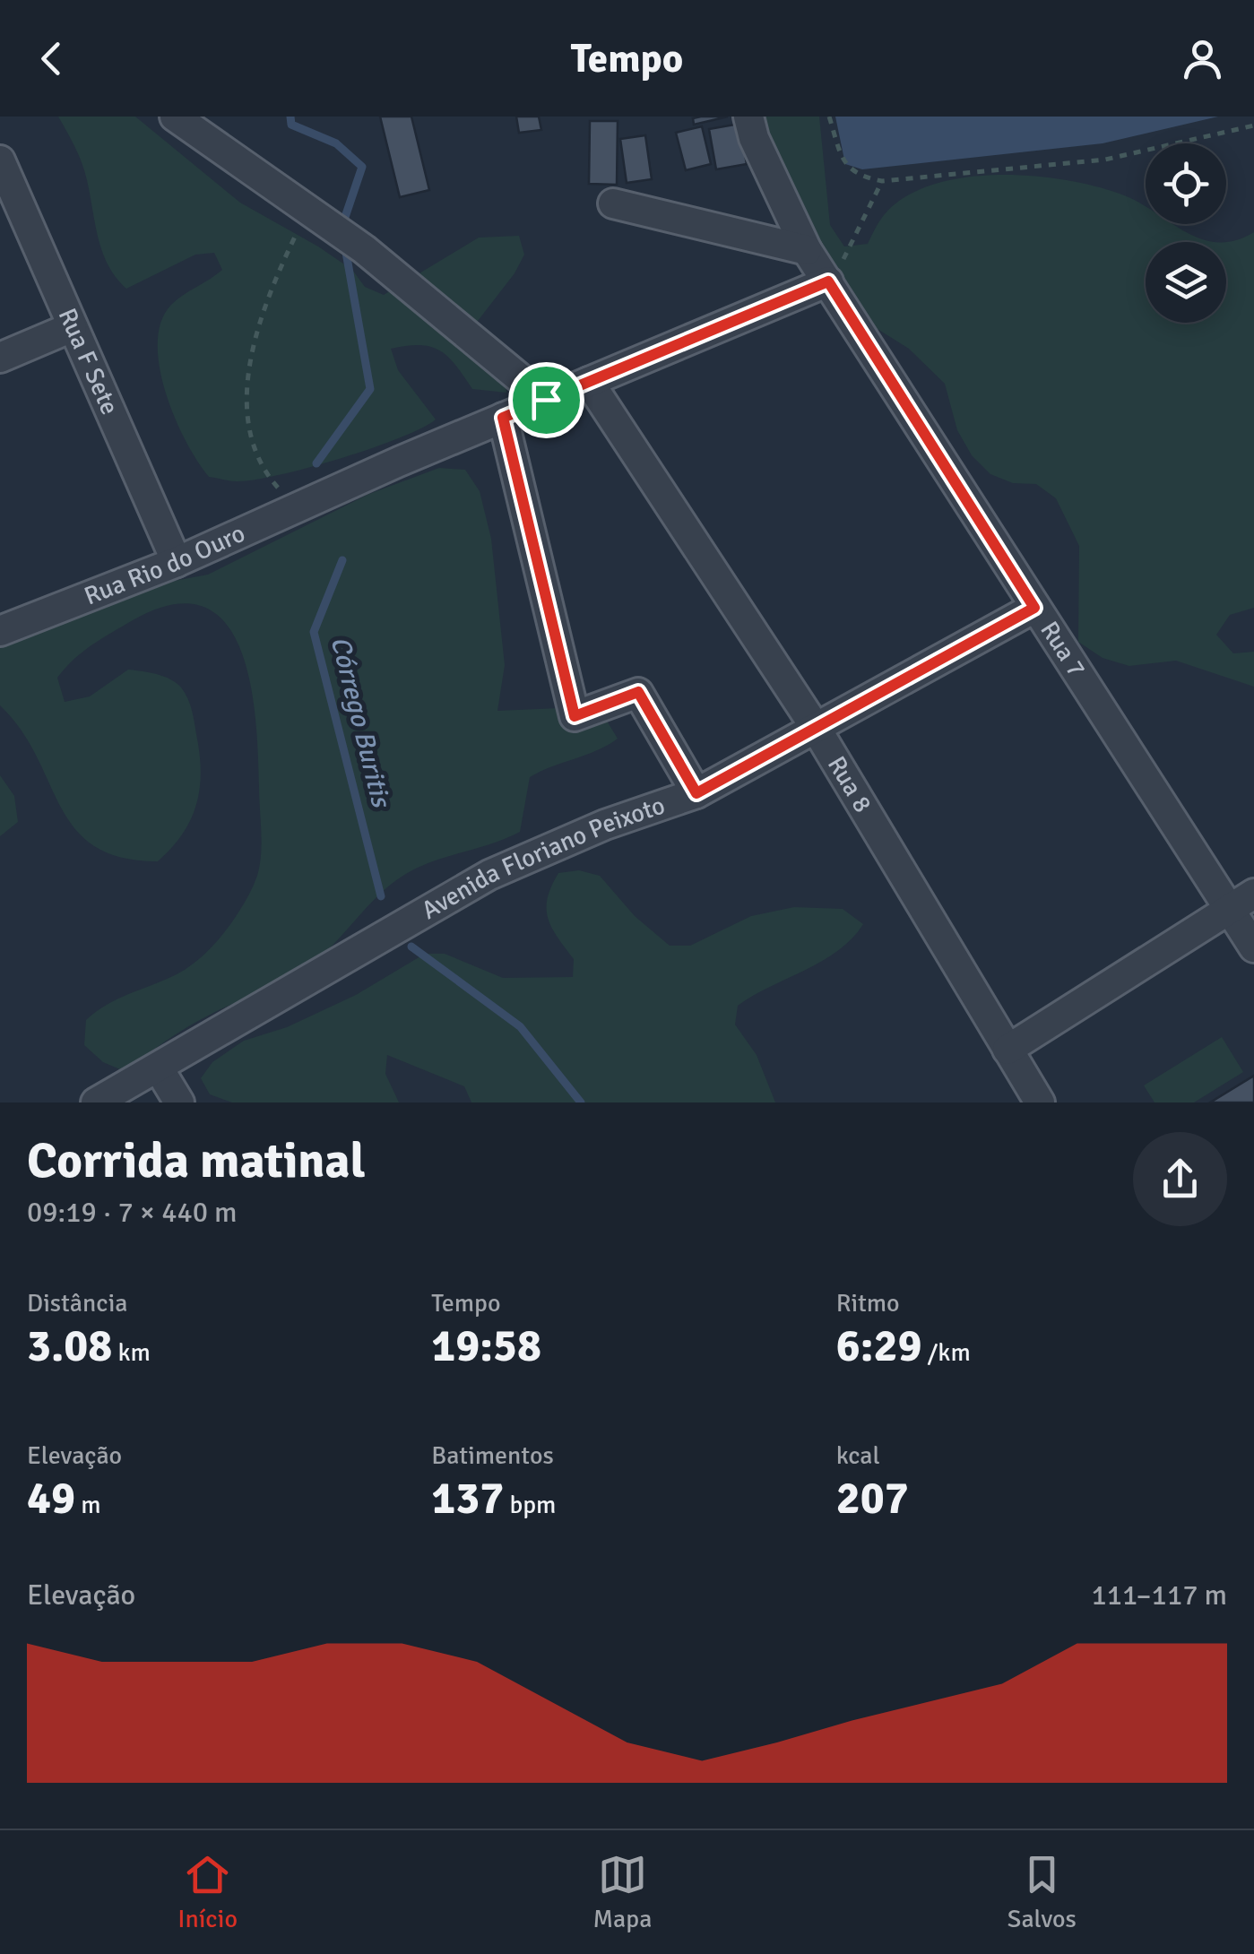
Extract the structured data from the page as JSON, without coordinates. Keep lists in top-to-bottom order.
{
  "streets": {
    "street": [
      "Rua F Sete",
      "Rua Rio do Ouro",
      "Rua 7",
      "Rua 8",
      "Avenida Floriano Peixoto"
    ]
  },
  "crossings": [
    ["Rua F Sete", "Rua Rio do Ouro"],
    ["Rua Rio do Ouro", "Rua 7"],
    ["Rua Rio do Ouro", "Rua 8"],
    ["Rua 7", "Avenida Floriano Peixoto"],
    ["Rua 8", "Avenida Floriano Peixoto"]
  ],
  "water": ["Córrego Buritis"],
  "page": {
    "header": "Tempo",
    "heading": ["Corrida matinal", "09:19 · 7 × 440 m"],
    "stats": [
      ["Distância", "3.08 km"],
      ["Tempo", "19:58"],
      ["Ritmo", "6:29 /km"],
      ["Elevação", "49 m"],
      ["Batimentos", "137 bpm"],
      ["kcal", "207"]
    ],
    "chart": ["Elevação", "111–117 m"],
    "tabs": ["Início", "Mapa", "Salvos"]
  }
}
